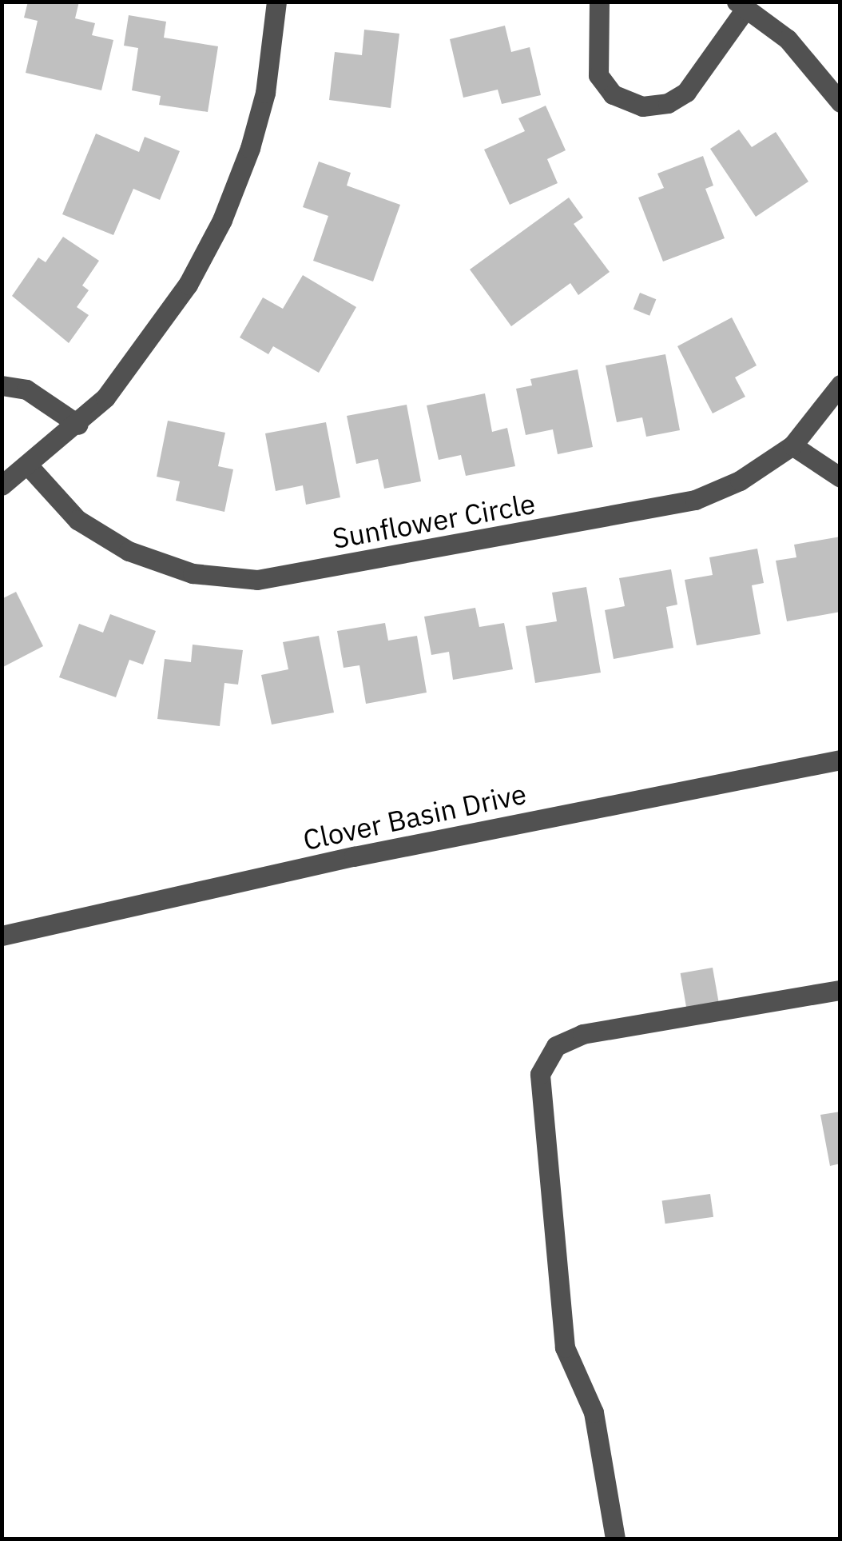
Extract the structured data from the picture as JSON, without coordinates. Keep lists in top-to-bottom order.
{
  "streets": {
    "street": ["Sunflower Circle", "Clover Basin Drive"]
  }
}
